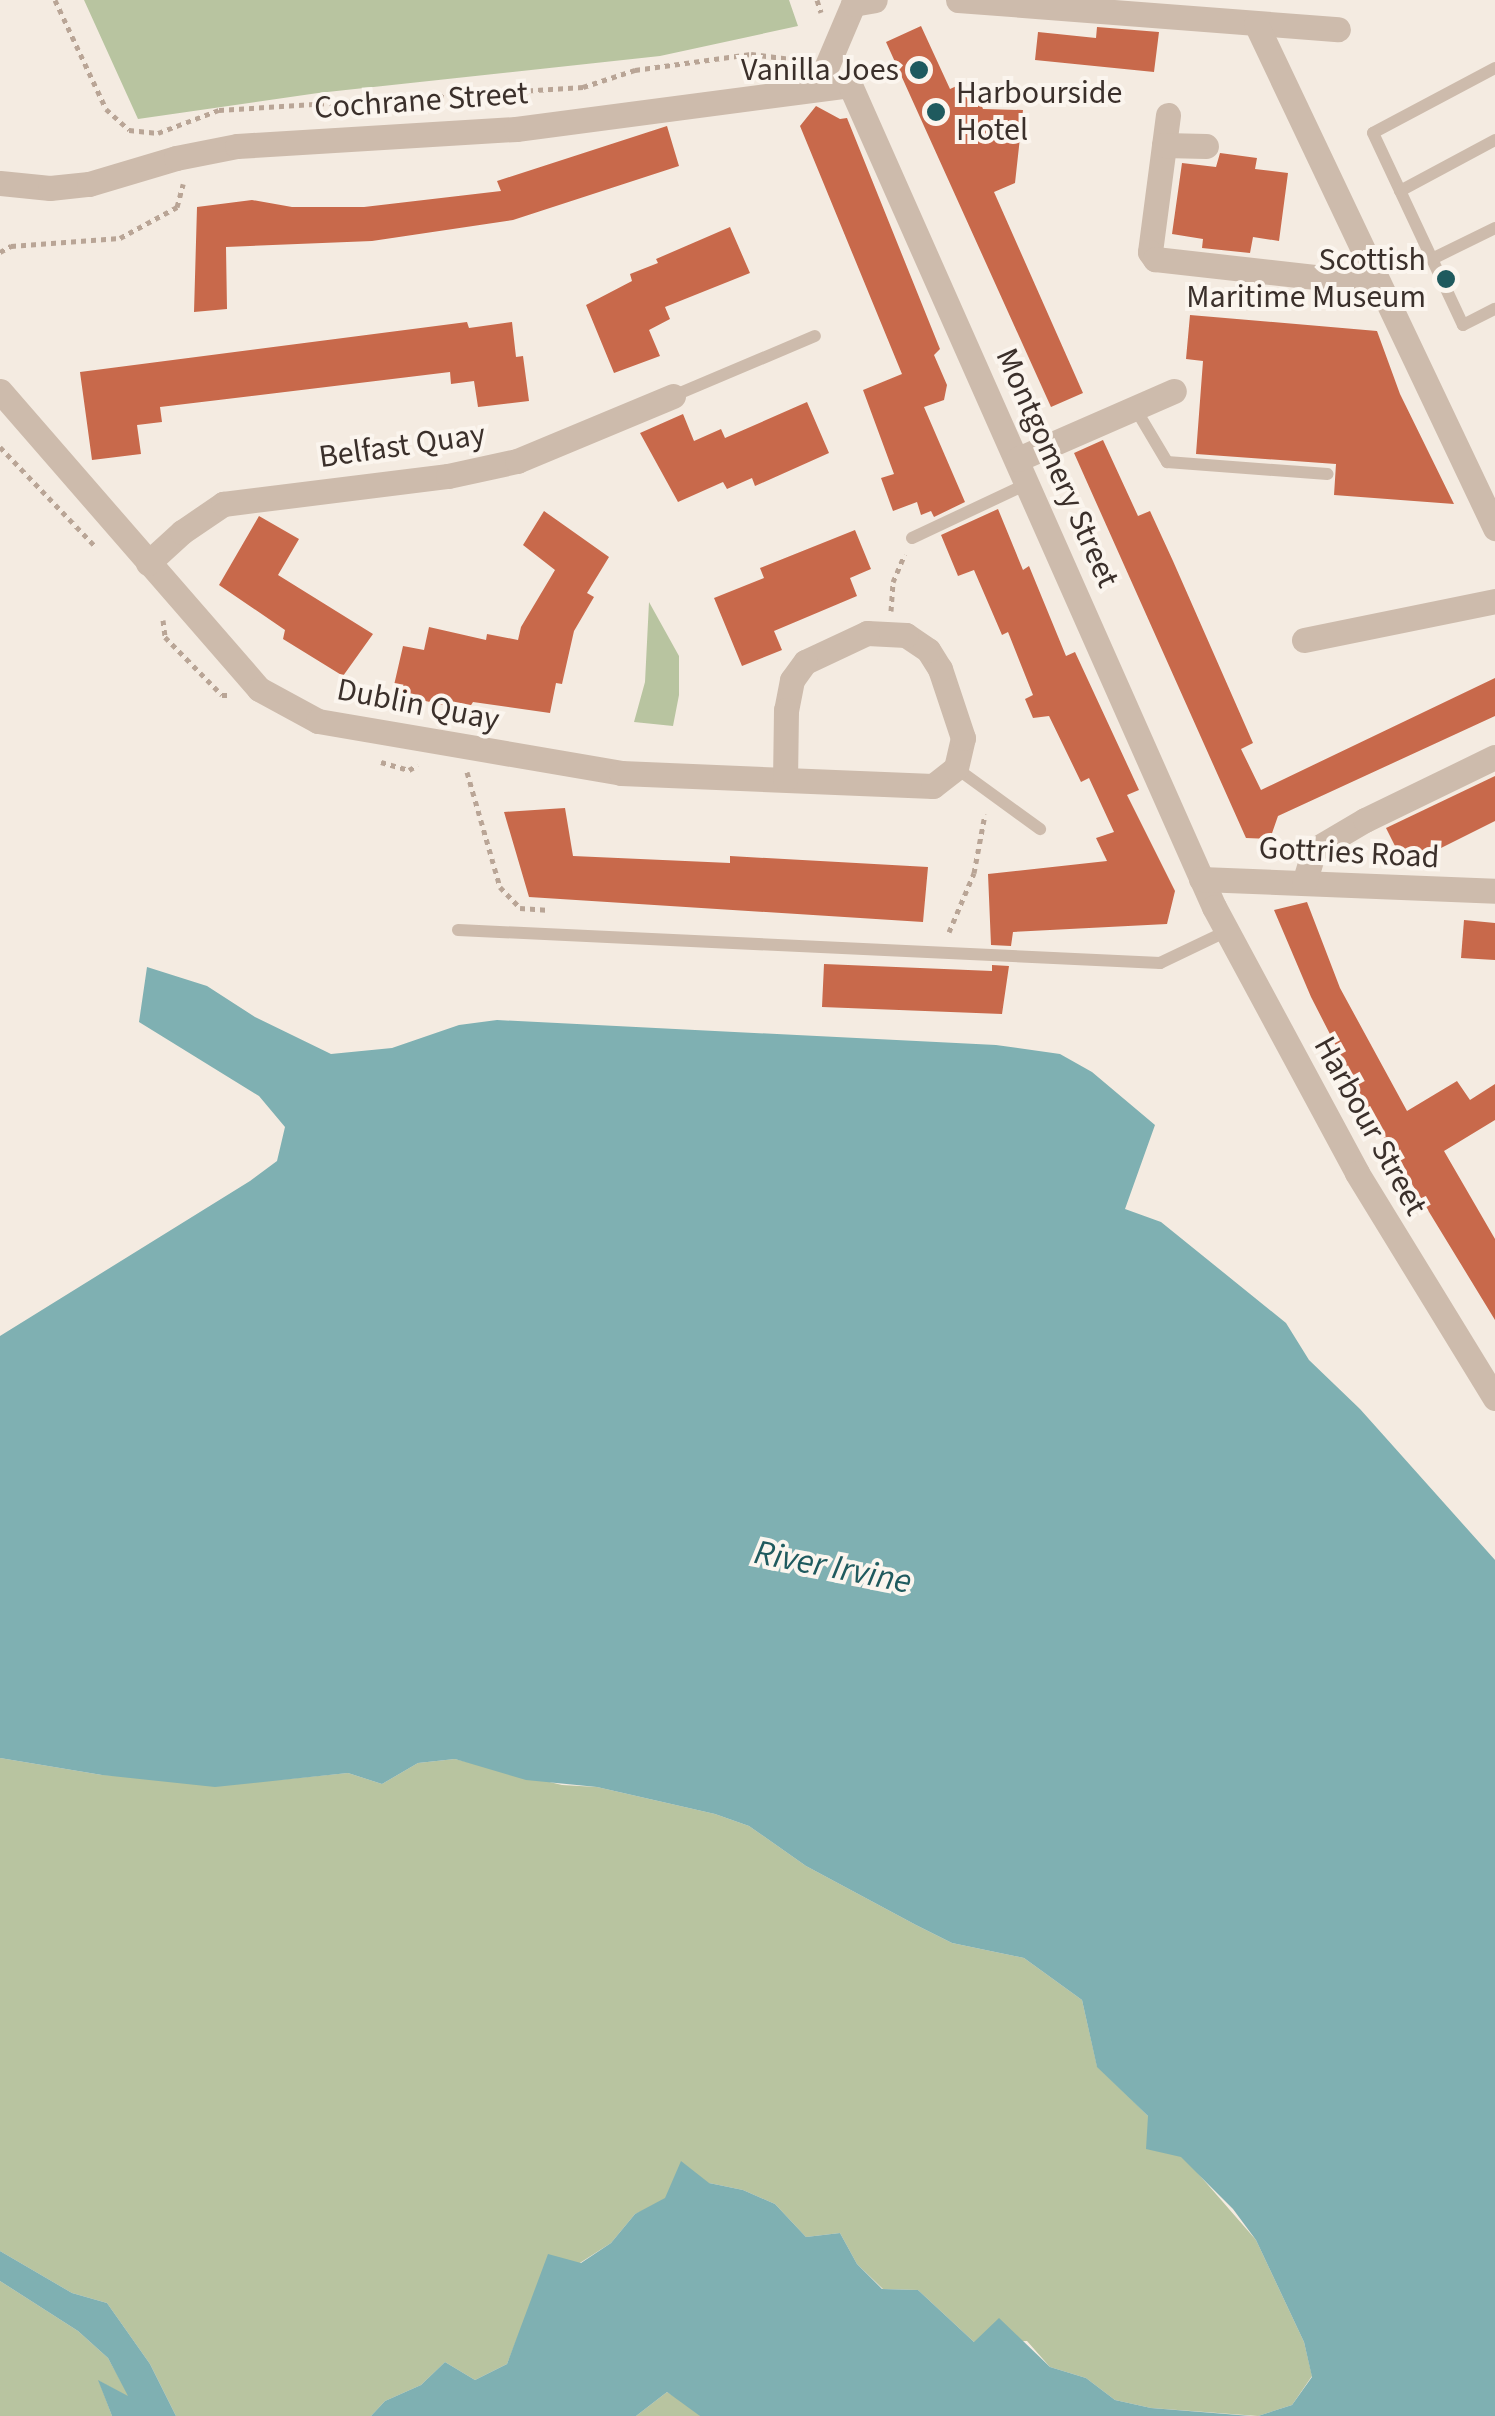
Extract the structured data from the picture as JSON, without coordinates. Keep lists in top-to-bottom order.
{
  "streets": {
    "street": [
      "Cochrane Street",
      "Belfast Quay",
      "Montgomery Street",
      "Dublin Quay",
      "Gottries Road",
      "Harbour Street"
    ]
  },
  "crossings": [
    ["Cochrane Street", "Montgomery Street"],
    ["Belfast Quay", "Dublin Quay"],
    ["Montgomery Street", "Gottries Road"],
    ["Montgomery Street", "Harbour Street"],
    ["Gottries Road", "Harbour Street"]
  ],
  "water": ["River Irvine"],
  "places": ["Vanilla Joes", "Harbourside Hotel", "Scottish Maritime Museum"]
}
